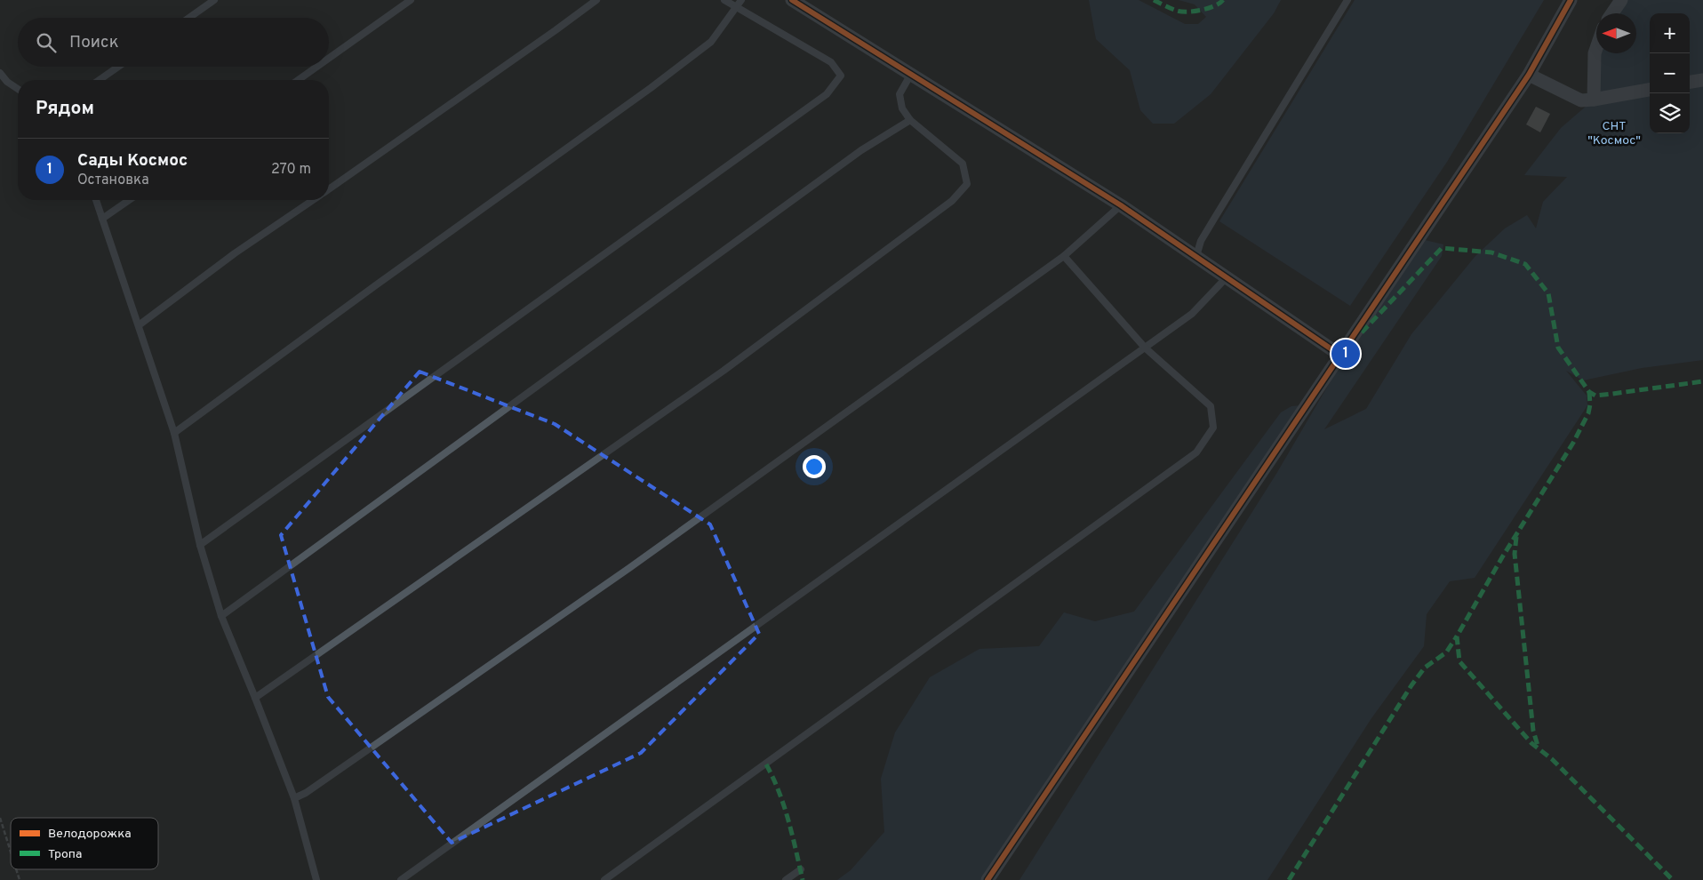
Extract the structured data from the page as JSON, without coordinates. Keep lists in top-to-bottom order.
{
  "parks": ["СНТ \"Космос\""],
  "legend": ["Велодорожка", "Тропа"],
  "north": "left",
  "page": {
    "map_buttons": ["+", "−"],
    "search": "Поиск",
    "heading": "Рядом",
    "list": [
      {
        "mark": "1",
        "name": "Сады Космос",
        "note": "Остановка",
        "value": "270 m"
      }
    ],
    "pins": "1"
  }
}
